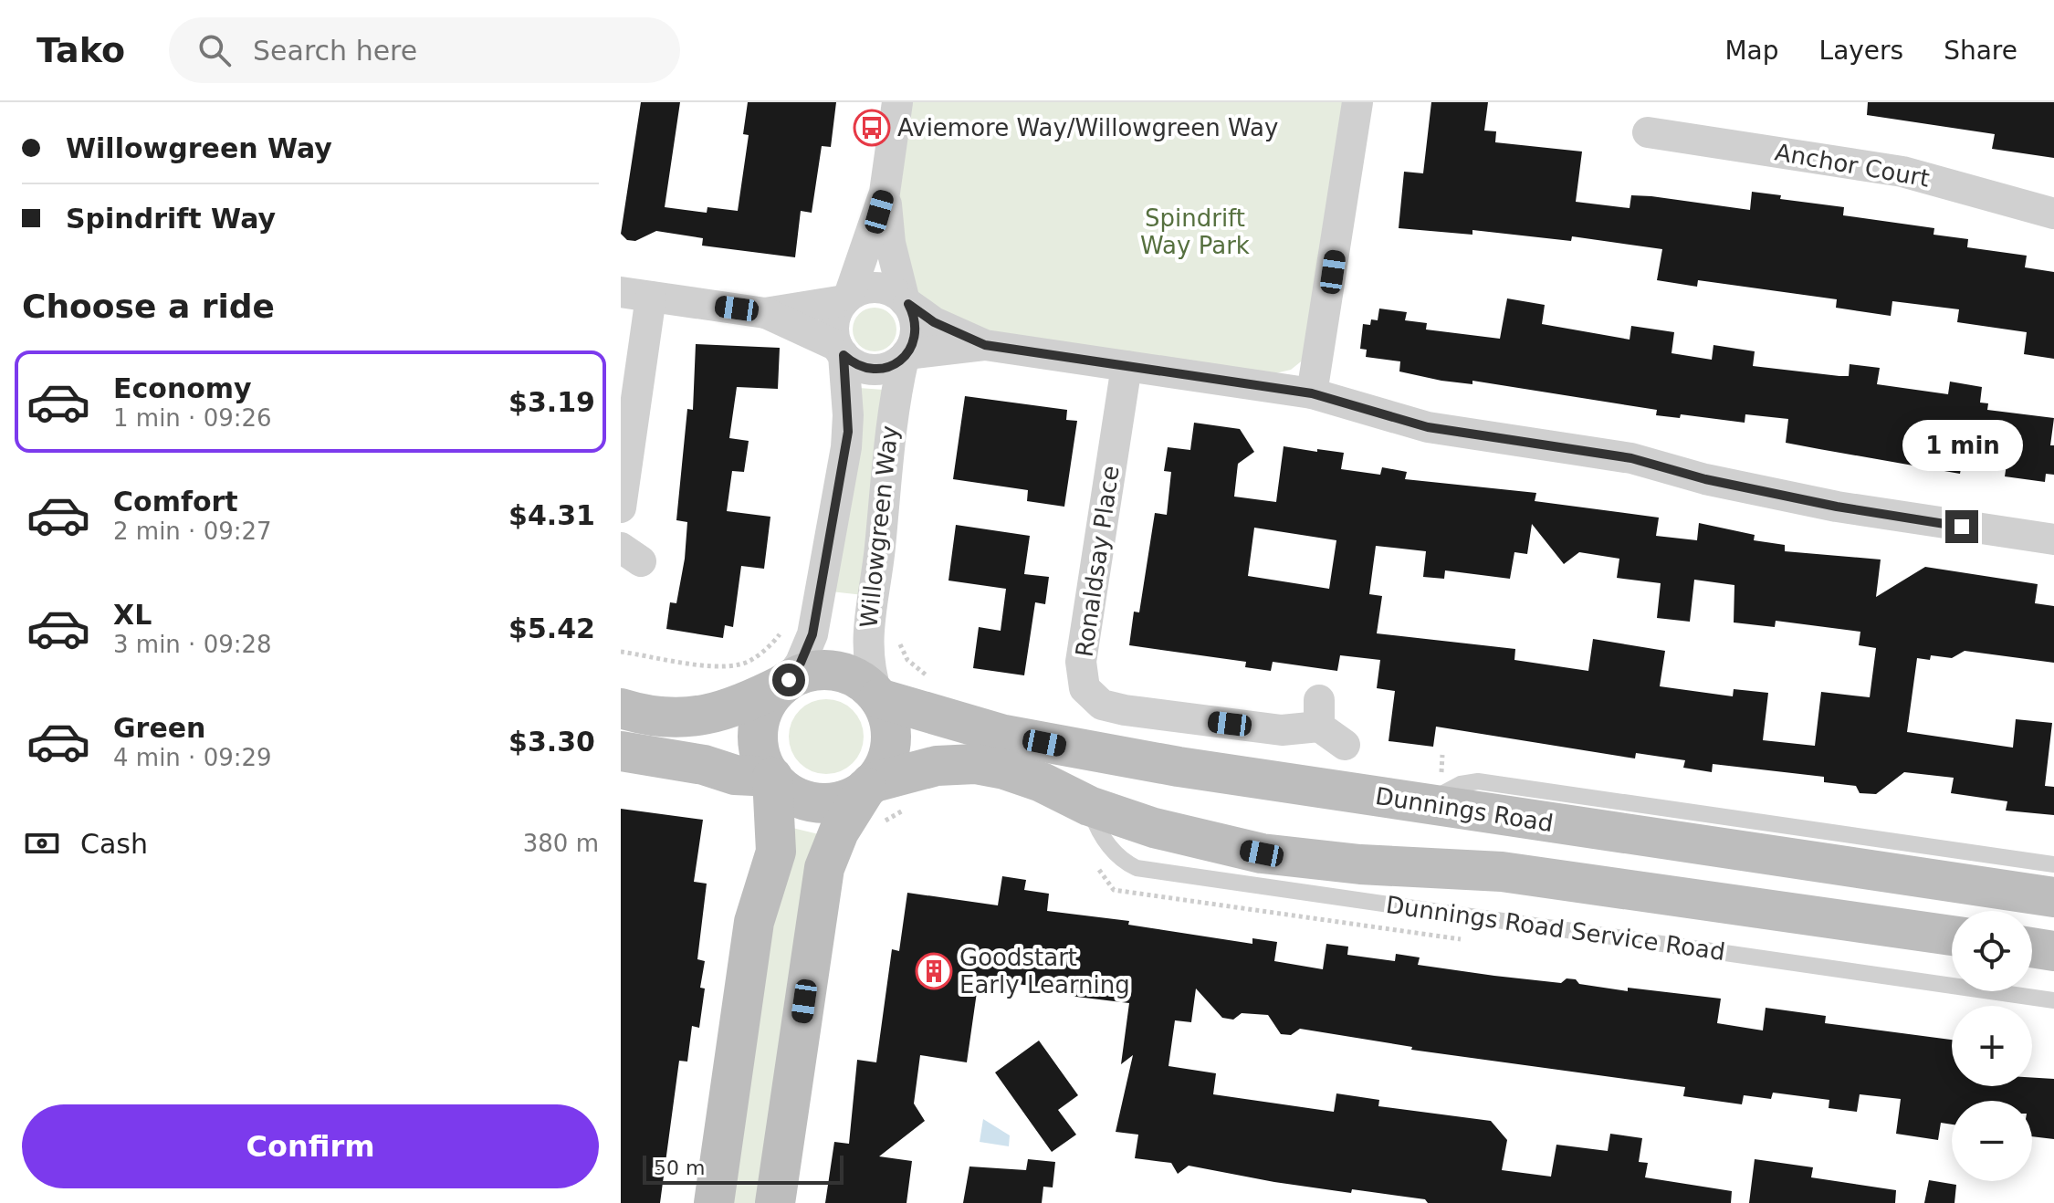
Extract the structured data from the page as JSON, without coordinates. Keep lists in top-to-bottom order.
{
  "streets": {
    "main road": ["Dunnings Road"],
    "street": ["Anchor Court", "Willowgreen Way", "Ronaldsay Place"],
    "lane": ["Dunnings Road Service Road"]
  },
  "crossings": [
    ["Willowgreen Way", "Dunnings Road"]
  ],
  "parks": ["Spindrift Way Park"],
  "places": {
    "bus stop": ["Aviemore Way/Willowgreen Way"],
    "building": ["Goodstart Early Learning"]
  },
  "scale_bar": "50 m",
  "page": {
    "header": "Tako",
    "search": "Search here",
    "nav": ["Map", "Layers", "Share"],
    "banner": ["Willowgreen Way", "Spindrift Way"],
    "heading": "Choose a ride",
    "list": [
      {
        "name": "Economy",
        "note": "1 min · 09:26",
        "value": "$3.19"
      },
      {
        "name": "Comfort",
        "note": "2 min · 09:27",
        "value": "$4.31"
      },
      {
        "name": "XL",
        "note": "3 min · 09:28",
        "value": "$5.42"
      },
      {
        "name": "Green",
        "note": "4 min · 09:29",
        "value": "$3.30"
      }
    ],
    "bubble": "1 min",
    "pay": ["Cash", "380 m"],
    "map_buttons": ["+", "−"],
    "buttons": "Confirm",
    "scale": "50 m"
  }
}
